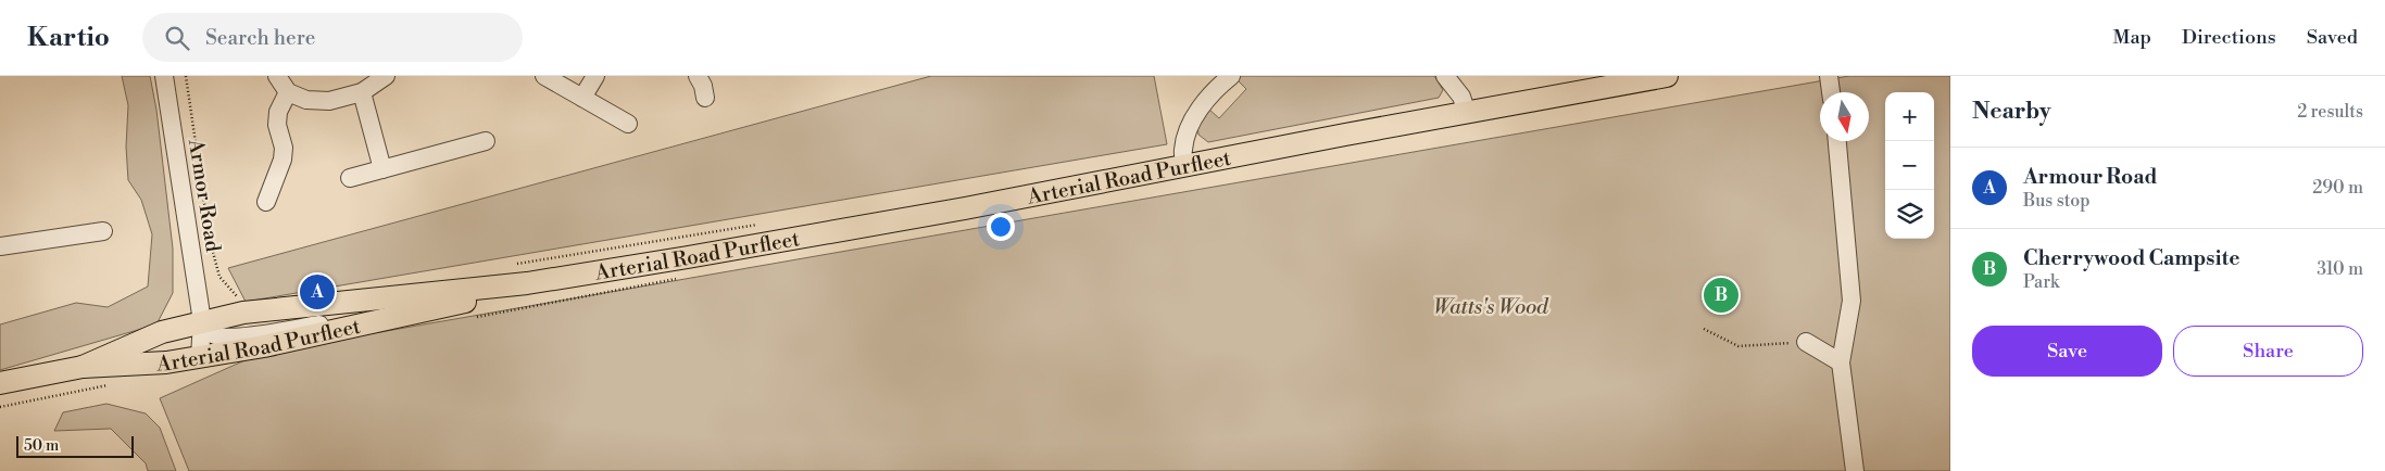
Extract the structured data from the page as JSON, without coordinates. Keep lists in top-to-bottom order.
{
  "streets": {
    "main road": ["Arterial Road Purfleet"],
    "street": ["Armor Road"]
  },
  "crossings": [
    ["Arterial Road Purfleet", "Armor Road"]
  ],
  "parks": ["Watts's Wood"],
  "scale_bar": "50 m",
  "north": "bottom",
  "page": {
    "header": "Kartio",
    "search": "Search here",
    "nav": ["Map", "Directions", "Saved"],
    "heading": ["Nearby", "2 results"],
    "map_buttons": ["+", "−"],
    "list": [
      {
        "mark": "A",
        "name": "Armour Road",
        "note": "Bus stop",
        "value": "290 m"
      },
      {
        "mark": "B",
        "name": "Cherrywood Campsite",
        "note": "Park",
        "value": "310 m"
      }
    ],
    "pins": ["A", "B"],
    "buttons": ["Save", "Share"],
    "scale": "50 m"
  }
}
